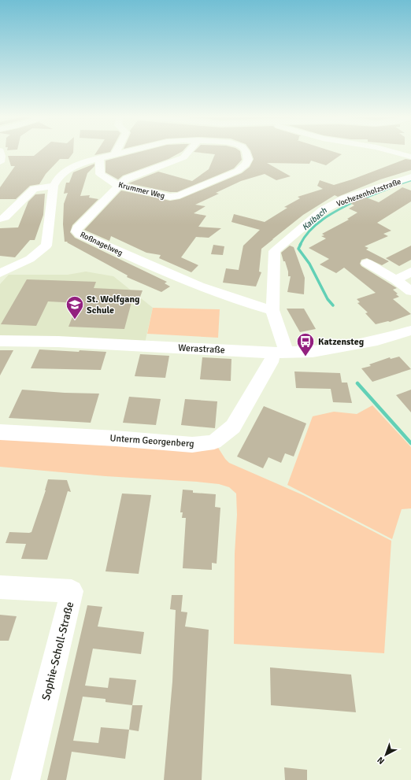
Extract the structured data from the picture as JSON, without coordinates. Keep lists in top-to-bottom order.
{
  "streets": {
    "street": [
      "Krummer Weg",
      "Vochezenholzstraße",
      "Roßnagelweg",
      "Werastraße",
      "Unterm Georgenberg",
      "Sophie-Scholl-Straße"
    ]
  },
  "crossings": [
    ["Krummer Weg", "Roßnagelweg"],
    ["Vochezenholzstraße", "Roßnagelweg"],
    ["Vochezenholzstraße", "Werastraße"],
    ["Vochezenholzstraße", "Unterm Georgenberg"],
    ["Werastraße", "Unterm Georgenberg"]
  ],
  "water": ["Kaibach"],
  "places": {
    "school or university": ["St. Wolfgang Schule"],
    "bus stop": ["Katzensteg"]
  },
  "north": "bottom left"
}
